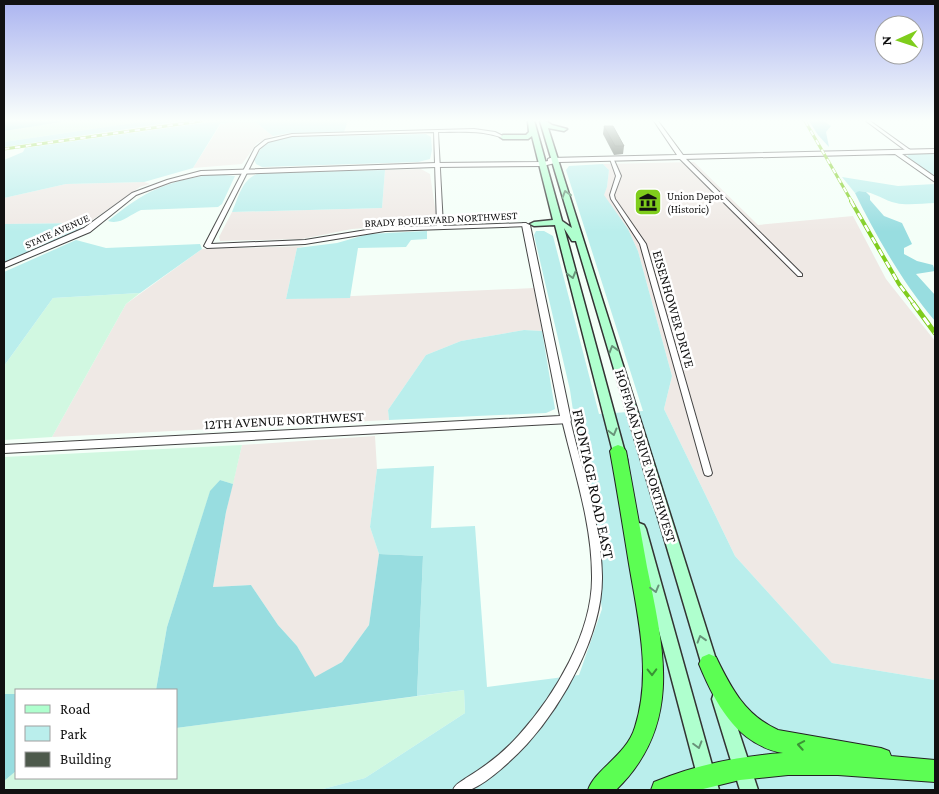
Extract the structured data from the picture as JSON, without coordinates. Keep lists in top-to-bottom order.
{
  "streets": {
    "main road": ["HOFFMAN DRIVE NORTHWEST"],
    "street": [
      "BRADY BOULEVARD NORTHWEST",
      "STATE AVENUE",
      "EISENHOWER DRIVE",
      "12TH AVENUE NORTHWEST",
      "FRONTAGE ROAD EAST"
    ]
  },
  "crossings": [
    ["BRADY BOULEVARD NORTHWEST", "STATE AVENUE"],
    ["BRADY BOULEVARD NORTHWEST", "FRONTAGE ROAD EAST"],
    ["STATE AVENUE", "EISENHOWER DRIVE"],
    ["STATE AVENUE", "HOFFMAN DRIVE NORTHWEST"],
    ["12TH AVENUE NORTHWEST", "FRONTAGE ROAD EAST"]
  ],
  "places": {
    "museum": ["Union Depot (Historic)"]
  },
  "legend": ["Road", "Park", "Building"],
  "north": "left"
}
